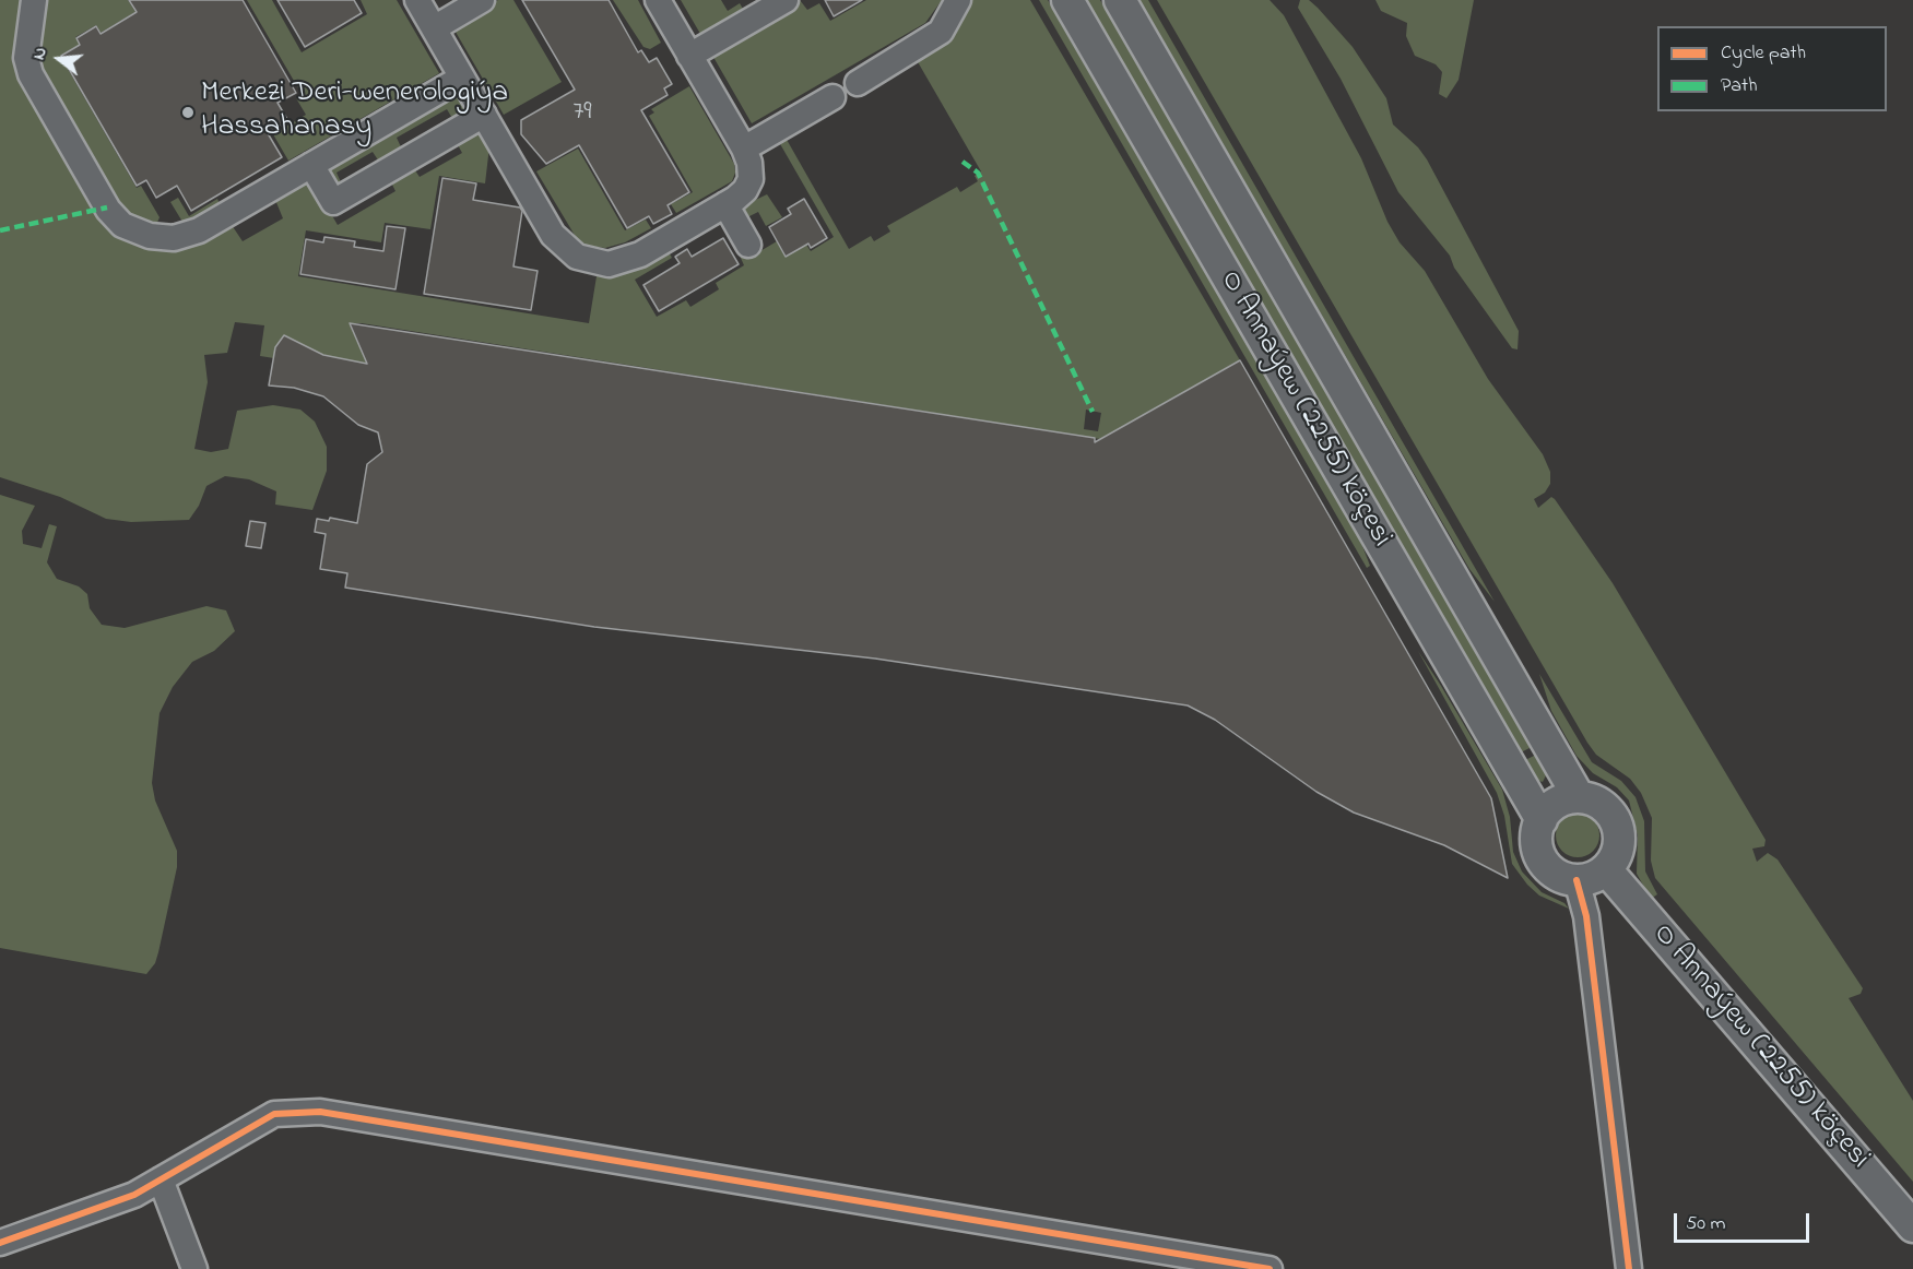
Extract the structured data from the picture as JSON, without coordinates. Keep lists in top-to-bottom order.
{
  "streets": {
    "main road": ["O Annaýew (2255) köçesi"]
  },
  "places": ["Merkezi Deri-wenerologiýa Hassahanasy"],
  "house_numbers": ["79"],
  "legend": ["Cycle path", "Path"],
  "scale_bar": "50 m",
  "north": "left"
}
